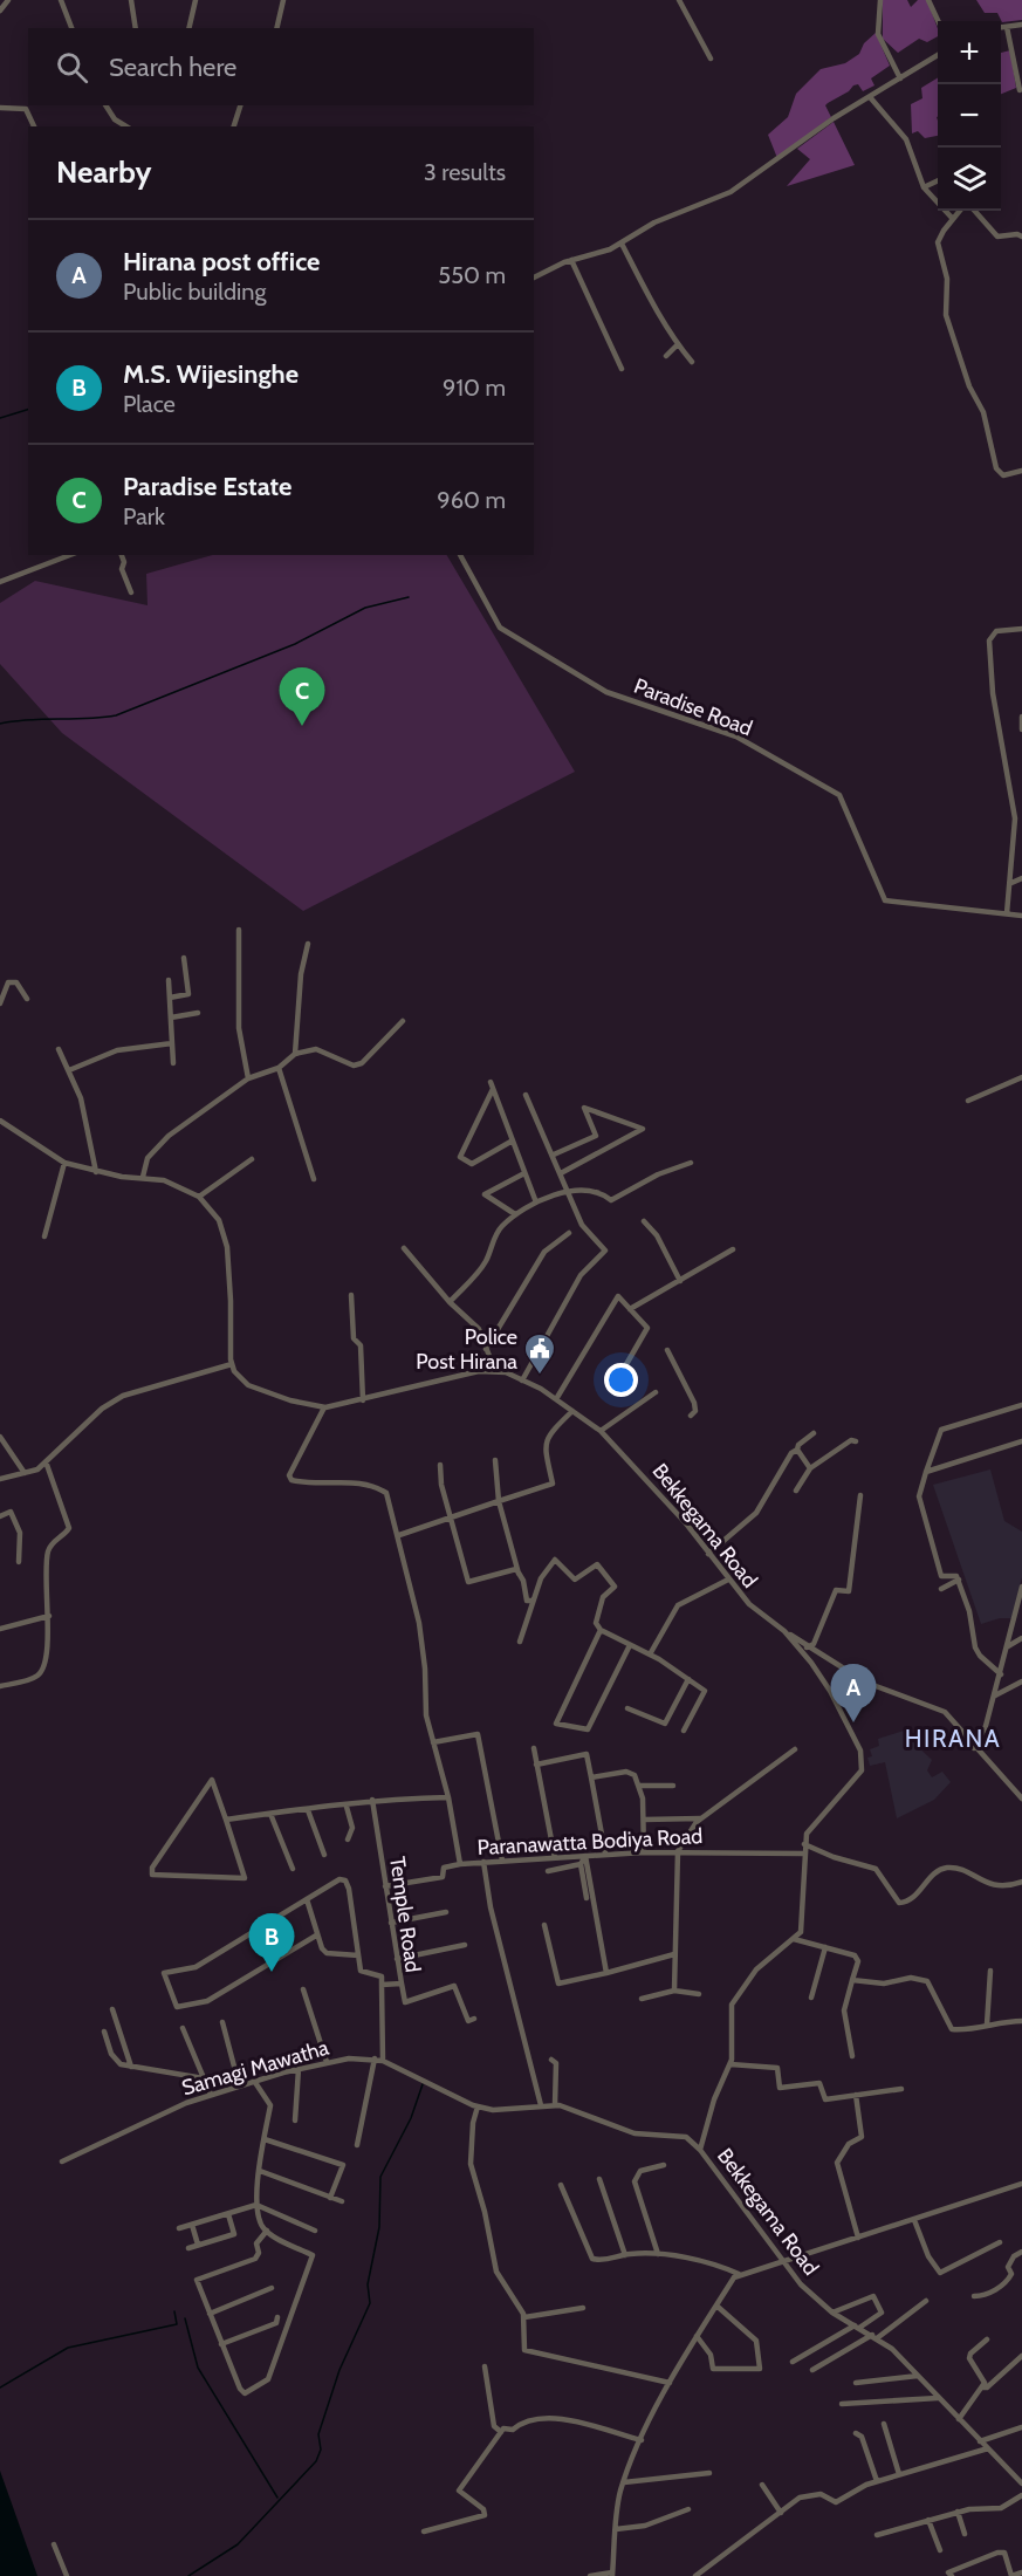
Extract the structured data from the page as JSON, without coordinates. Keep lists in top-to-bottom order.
{
  "streets": {
    "street": [
      "Paradise Road",
      "Bekkegama Road",
      "Paranawatta Bodiya Road",
      "Temple Road",
      "Samagi Mawatha"
    ]
  },
  "crossings": [
    ["Bekkegama Road", "Paranawatta Bodiya Road"],
    ["Bekkegama Road", "Samagi Mawatha"],
    ["Temple Road", "Samagi Mawatha"]
  ],
  "districts": ["HIRANA"],
  "places": {
    "public building": ["Police Post Hirana"]
  },
  "page": {
    "map_buttons": ["+", "−"],
    "search": "Search here",
    "heading": ["Nearby", "3 results"],
    "list": [
      {
        "mark": "A",
        "name": "Hirana post office",
        "note": "Public building",
        "value": "550 m"
      },
      {
        "mark": "B",
        "name": "M.S. Wijesinghe",
        "note": "Place",
        "value": "910 m"
      },
      {
        "mark": "C",
        "name": "Paradise Estate",
        "note": "Park",
        "value": "960 m"
      }
    ],
    "pins": ["C", "A", "B"]
  }
}
